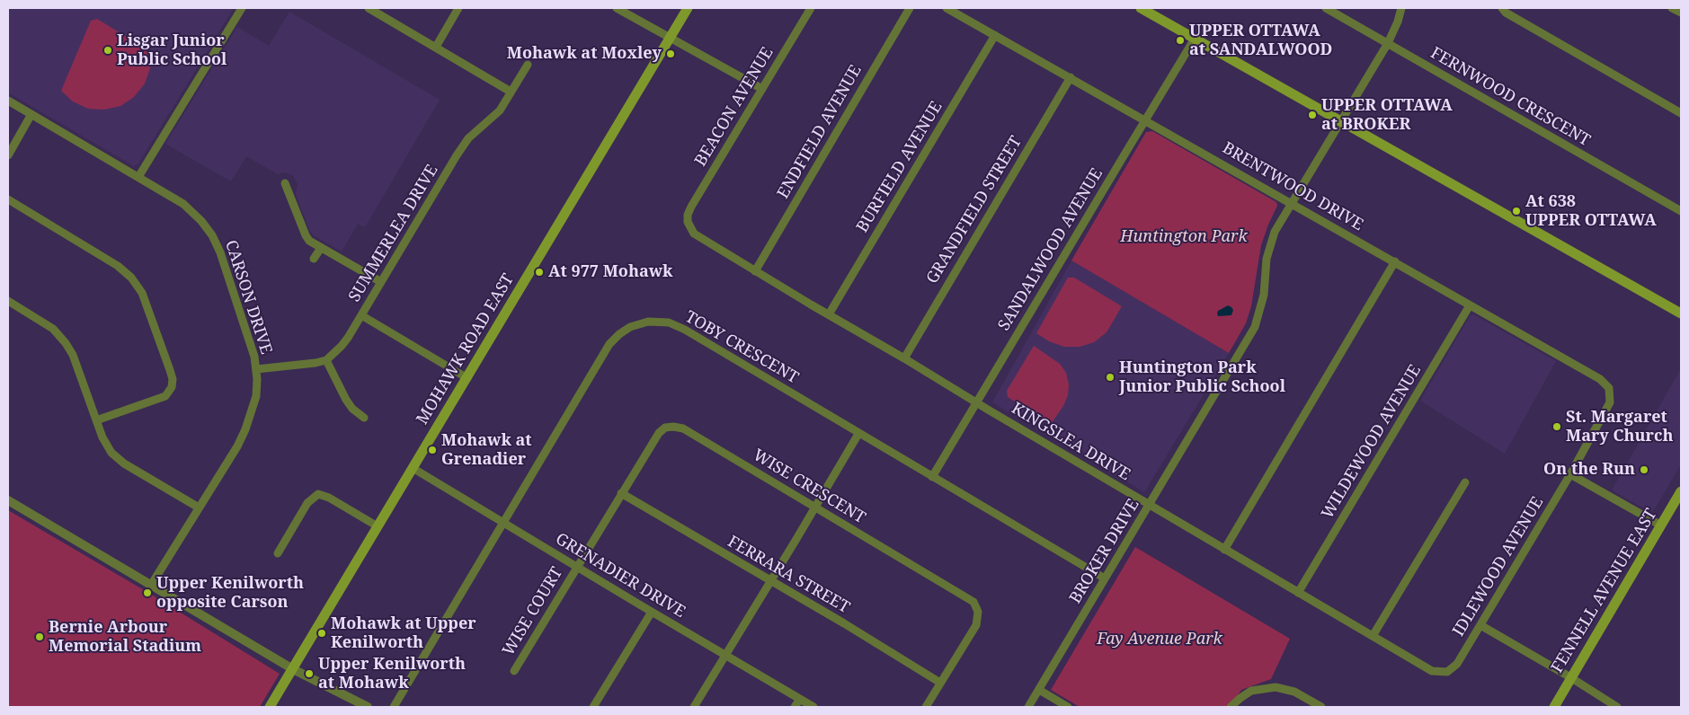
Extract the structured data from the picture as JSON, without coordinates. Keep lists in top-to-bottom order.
{
  "streets": {
    "main road": ["MOHAWK ROAD EAST", "FENNELL AVENUE EAST"],
    "street": [
      "FERNWOOD CRESCENT",
      "BEACON AVENUE",
      "ENDFIELD AVENUE",
      "BURFIELD AVENUE",
      "BRENTWOOD DRIVE",
      "GRANDFIELD STREET",
      "SUMMERLEA DRIVE",
      "SANDALWOOD AVENUE",
      "CARSON DRIVE",
      "TOBY CRESCENT",
      "KINGSLEA DRIVE",
      "WILDEWOOD AVENUE",
      "WISE CRESCENT",
      "BROKER DRIVE",
      "IDLEWOOD AVENUE",
      "FERRARA STREET",
      "GRENADIER DRIVE",
      "WISE COURT"
    ]
  },
  "crossings": [
    ["FERNWOOD CRESCENT", "BROKER DRIVE"],
    ["BEACON AVENUE", "KINGSLEA DRIVE"],
    ["ENDFIELD AVENUE", "KINGSLEA DRIVE"],
    ["BURFIELD AVENUE", "BRENTWOOD DRIVE"],
    ["BURFIELD AVENUE", "KINGSLEA DRIVE"],
    ["BRENTWOOD DRIVE", "GRANDFIELD STREET"],
    ["BRENTWOOD DRIVE", "SANDALWOOD AVENUE"],
    ["BRENTWOOD DRIVE", "WILDEWOOD AVENUE"],
    ["BRENTWOOD DRIVE", "BROKER DRIVE"],
    ["BRENTWOOD DRIVE", "IDLEWOOD AVENUE"],
    ["GRANDFIELD STREET", "KINGSLEA DRIVE"],
    ["SANDALWOOD AVENUE", "TOBY CRESCENT"],
    ["SANDALWOOD AVENUE", "KINGSLEA DRIVE"],
    ["TOBY CRESCENT", "BROKER DRIVE"],
    ["TOBY CRESCENT", "GRENADIER DRIVE"],
    ["MOHAWK ROAD EAST", "GRENADIER DRIVE"],
    ["KINGSLEA DRIVE", "WILDEWOOD AVENUE"],
    ["KINGSLEA DRIVE", "BROKER DRIVE"],
    ["KINGSLEA DRIVE", "IDLEWOOD AVENUE"],
    ["WISE CRESCENT", "FERRARA STREET"],
    ["WISE CRESCENT", "GRENADIER DRIVE"],
    ["WISE CRESCENT", "WISE COURT"],
    ["GRENADIER DRIVE", "WISE COURT"]
  ],
  "parks": ["Huntington Park", "Fay Avenue Park"],
  "places": [
    "UPPER OTTAWA at SANDALWOOD",
    "Lisgar Junior Public School",
    "Mohawk at Moxley",
    "UPPER OTTAWA at BROKER",
    "At 638 UPPER OTTAWA",
    "At 977 Mohawk",
    "Huntington Park Junior Public School",
    "St. Margaret Mary Church",
    "Mohawk at Grenadier",
    "On the Run",
    "Upper Kenilworth opposite Carson",
    "Mohawk at Upper Kenilworth",
    "Bernie Arbour Memorial Stadium",
    "Upper Kenilworth at Mohawk"
  ]
}
